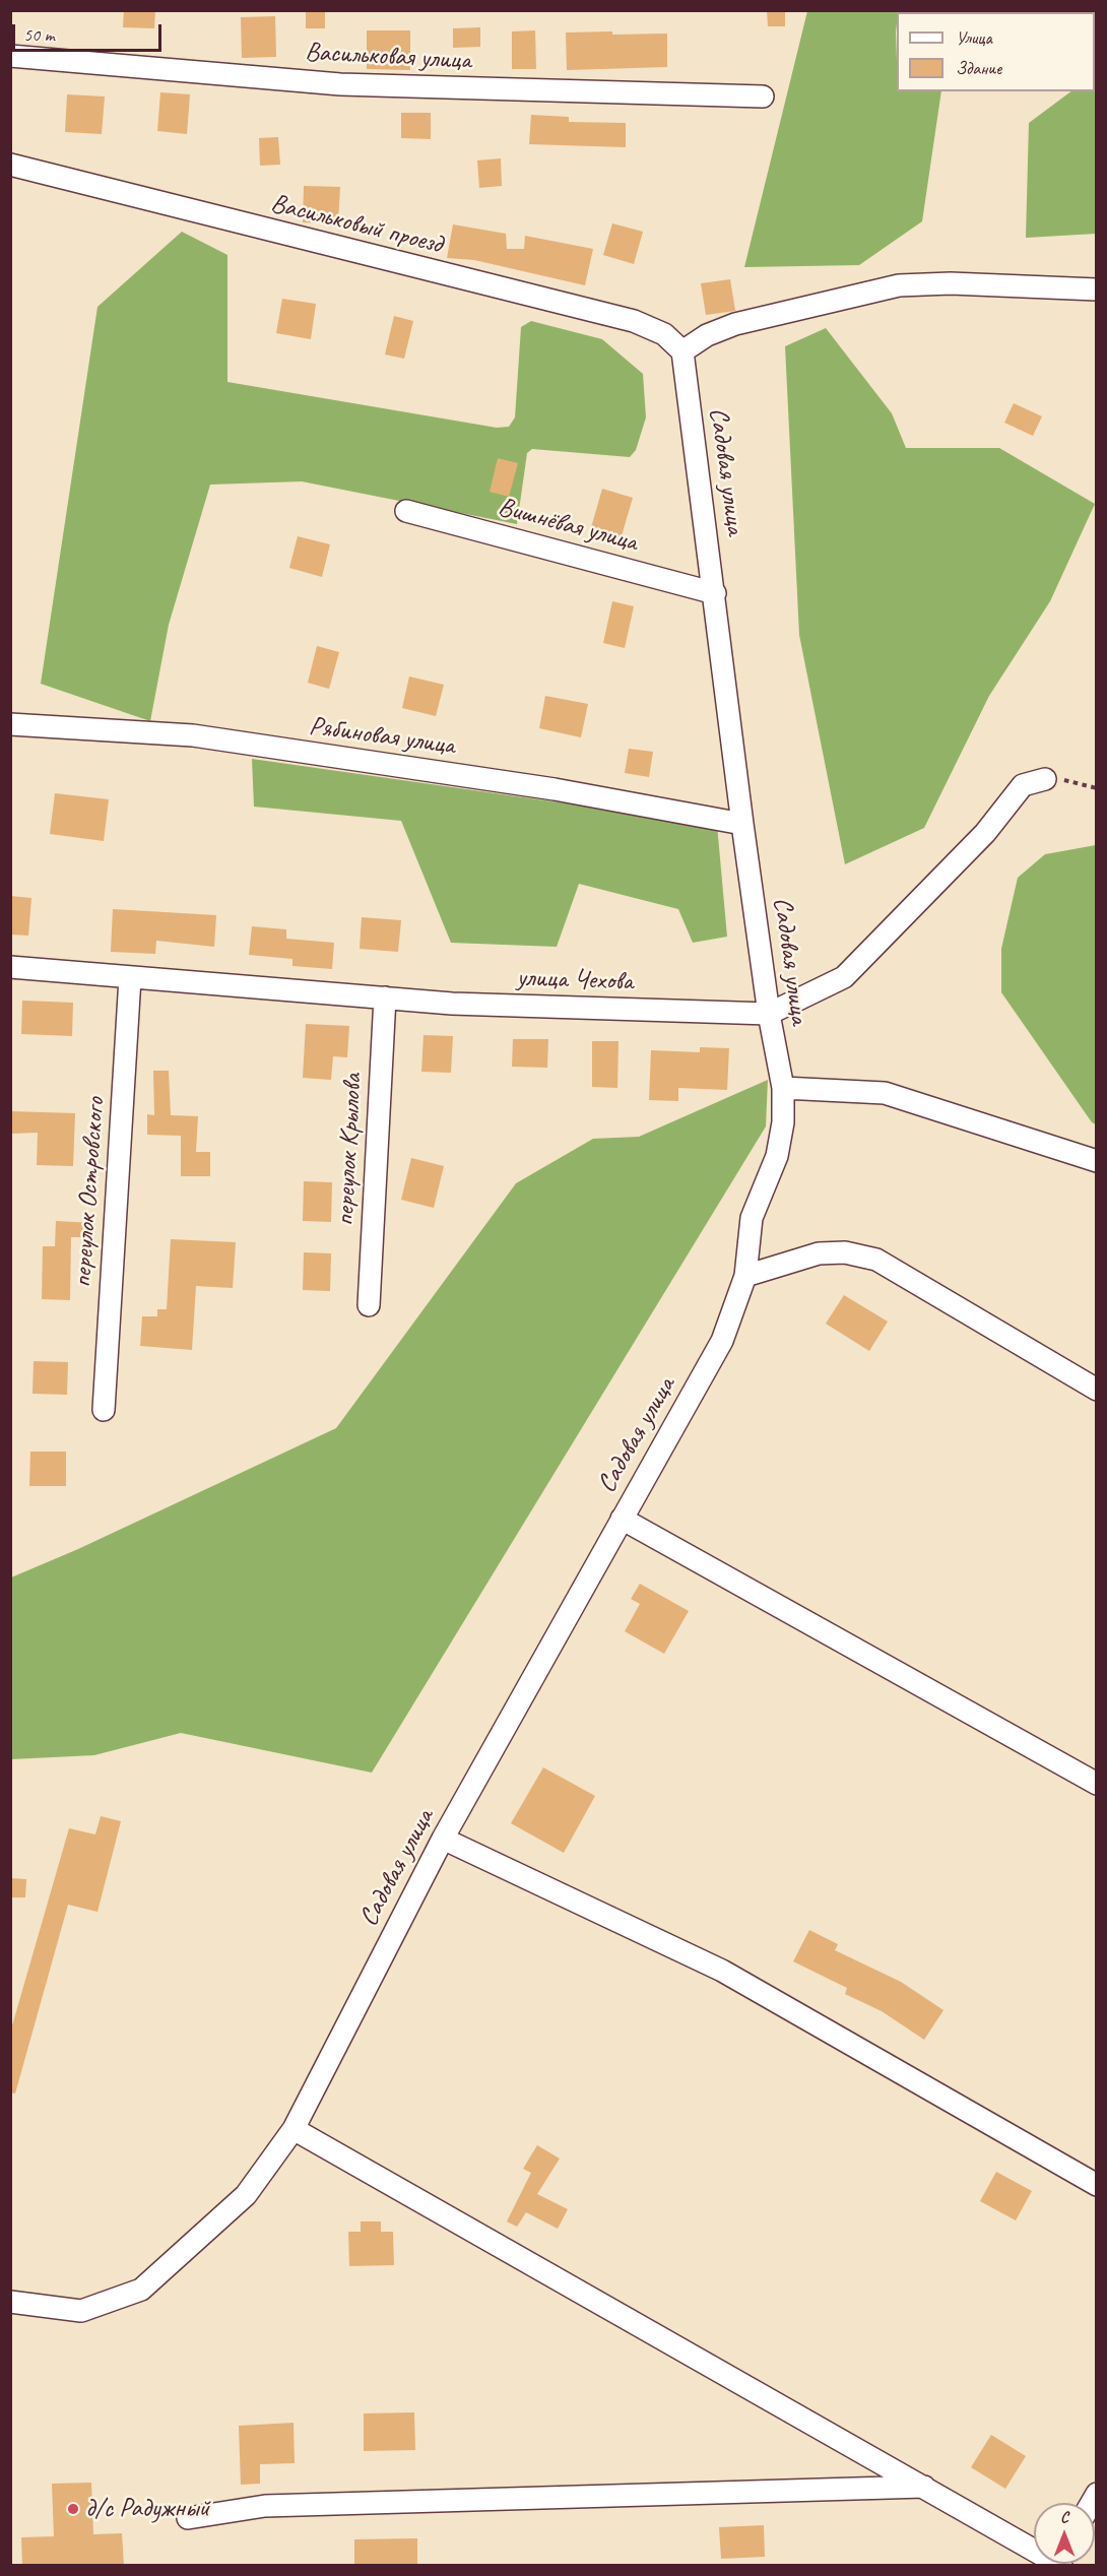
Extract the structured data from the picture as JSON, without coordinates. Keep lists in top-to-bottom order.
{
  "streets": {
    "street": [
      "Васильковая улица",
      "Васильковый проезд",
      "Садовая улица",
      "Вишнёвая улица",
      "Рябиновая улица",
      "улица Чехова",
      "переулок Крылова",
      "переулок Островского"
    ]
  },
  "crossings": [
    ["Васильковый проезд", "Садовая улица"],
    ["Садовая улица", "Вишнёвая улица"],
    ["Садовая улица", "Рябиновая улица"],
    ["Садовая улица", "улица Чехова"],
    ["улица Чехова", "переулок Крылова"],
    ["улица Чехова", "переулок Островского"]
  ],
  "places": ["д/с Радужный"],
  "legend": ["Улица", "Здание"],
  "scale_bar": "50 m",
  "north": "top"
}
